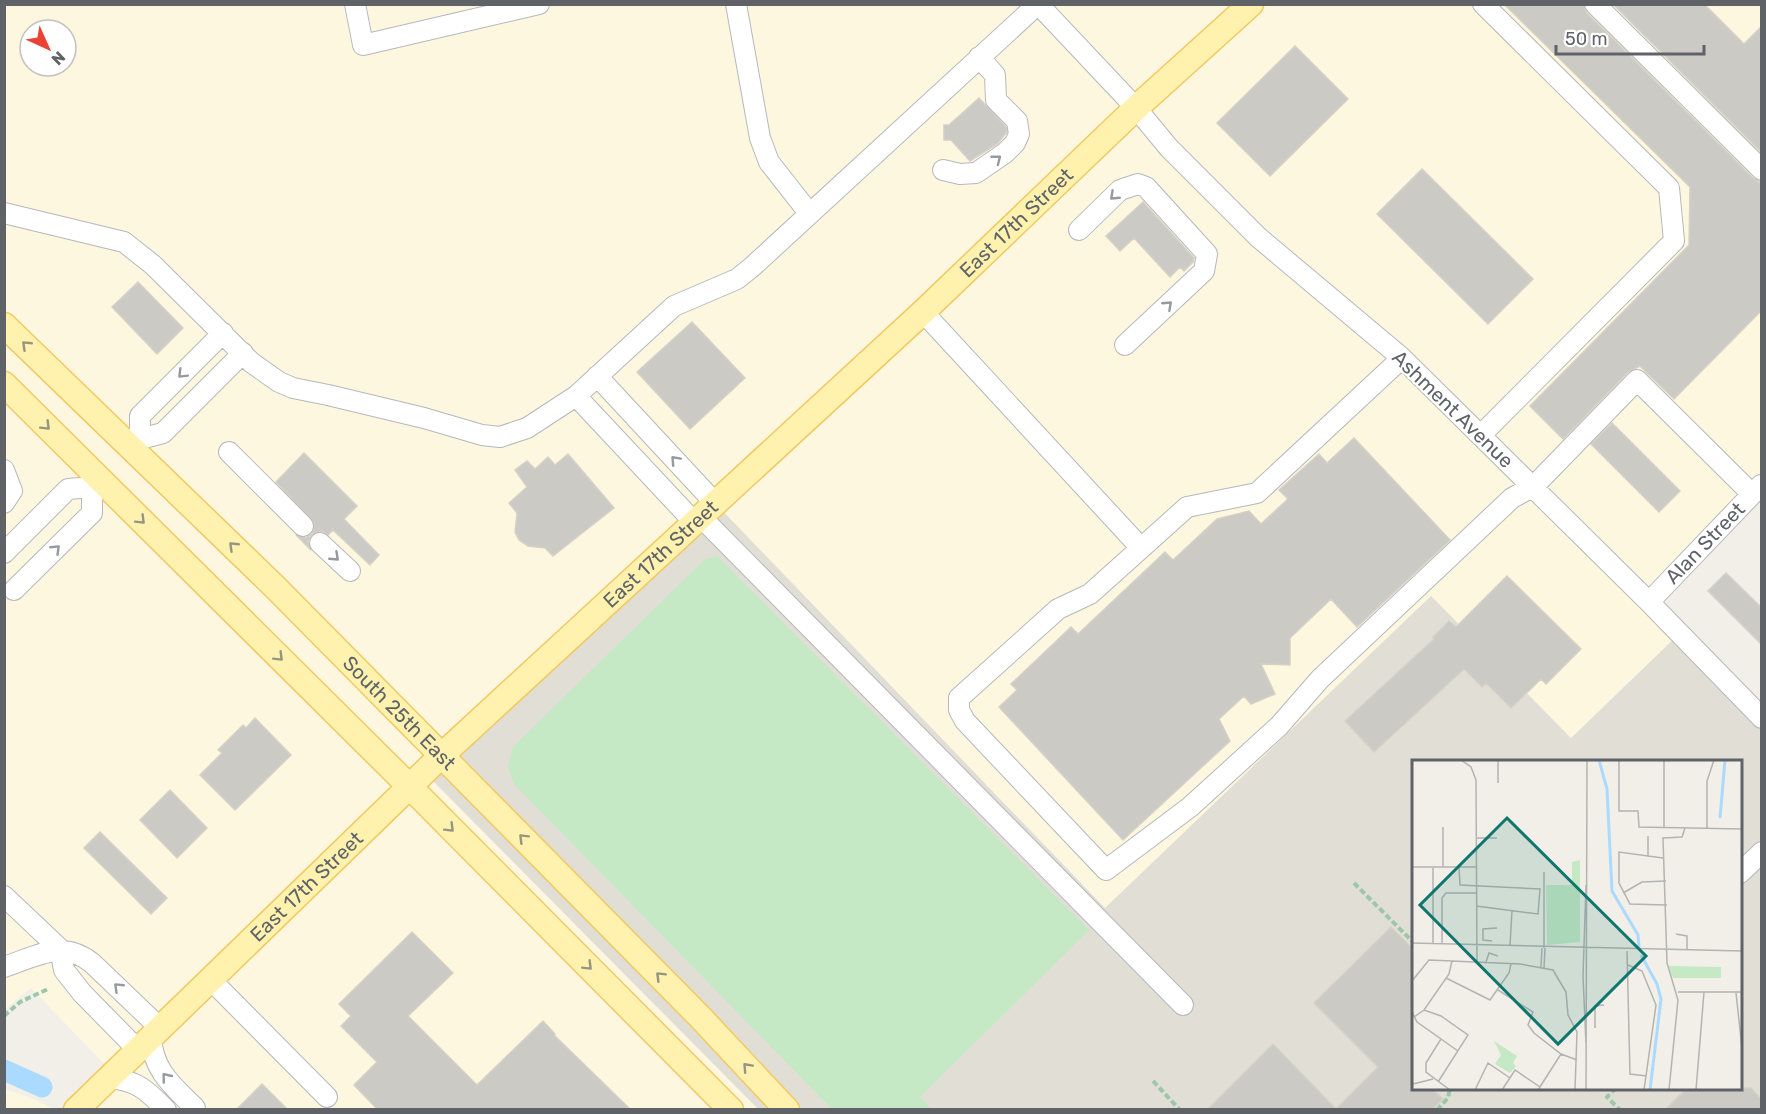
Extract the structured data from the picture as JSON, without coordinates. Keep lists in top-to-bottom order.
{
  "streets": {
    "main road": ["East 17th Street", "South 25th East"],
    "street": ["Ashment Avenue", "Alan Street"]
  },
  "crossings": [
    ["East 17th Street", "Ashment Avenue"],
    ["East 17th Street", "South 25th East"],
    ["Ashment Avenue", "Alan Street"]
  ],
  "scale_bar": "50 m",
  "north": "bottom right"
}
